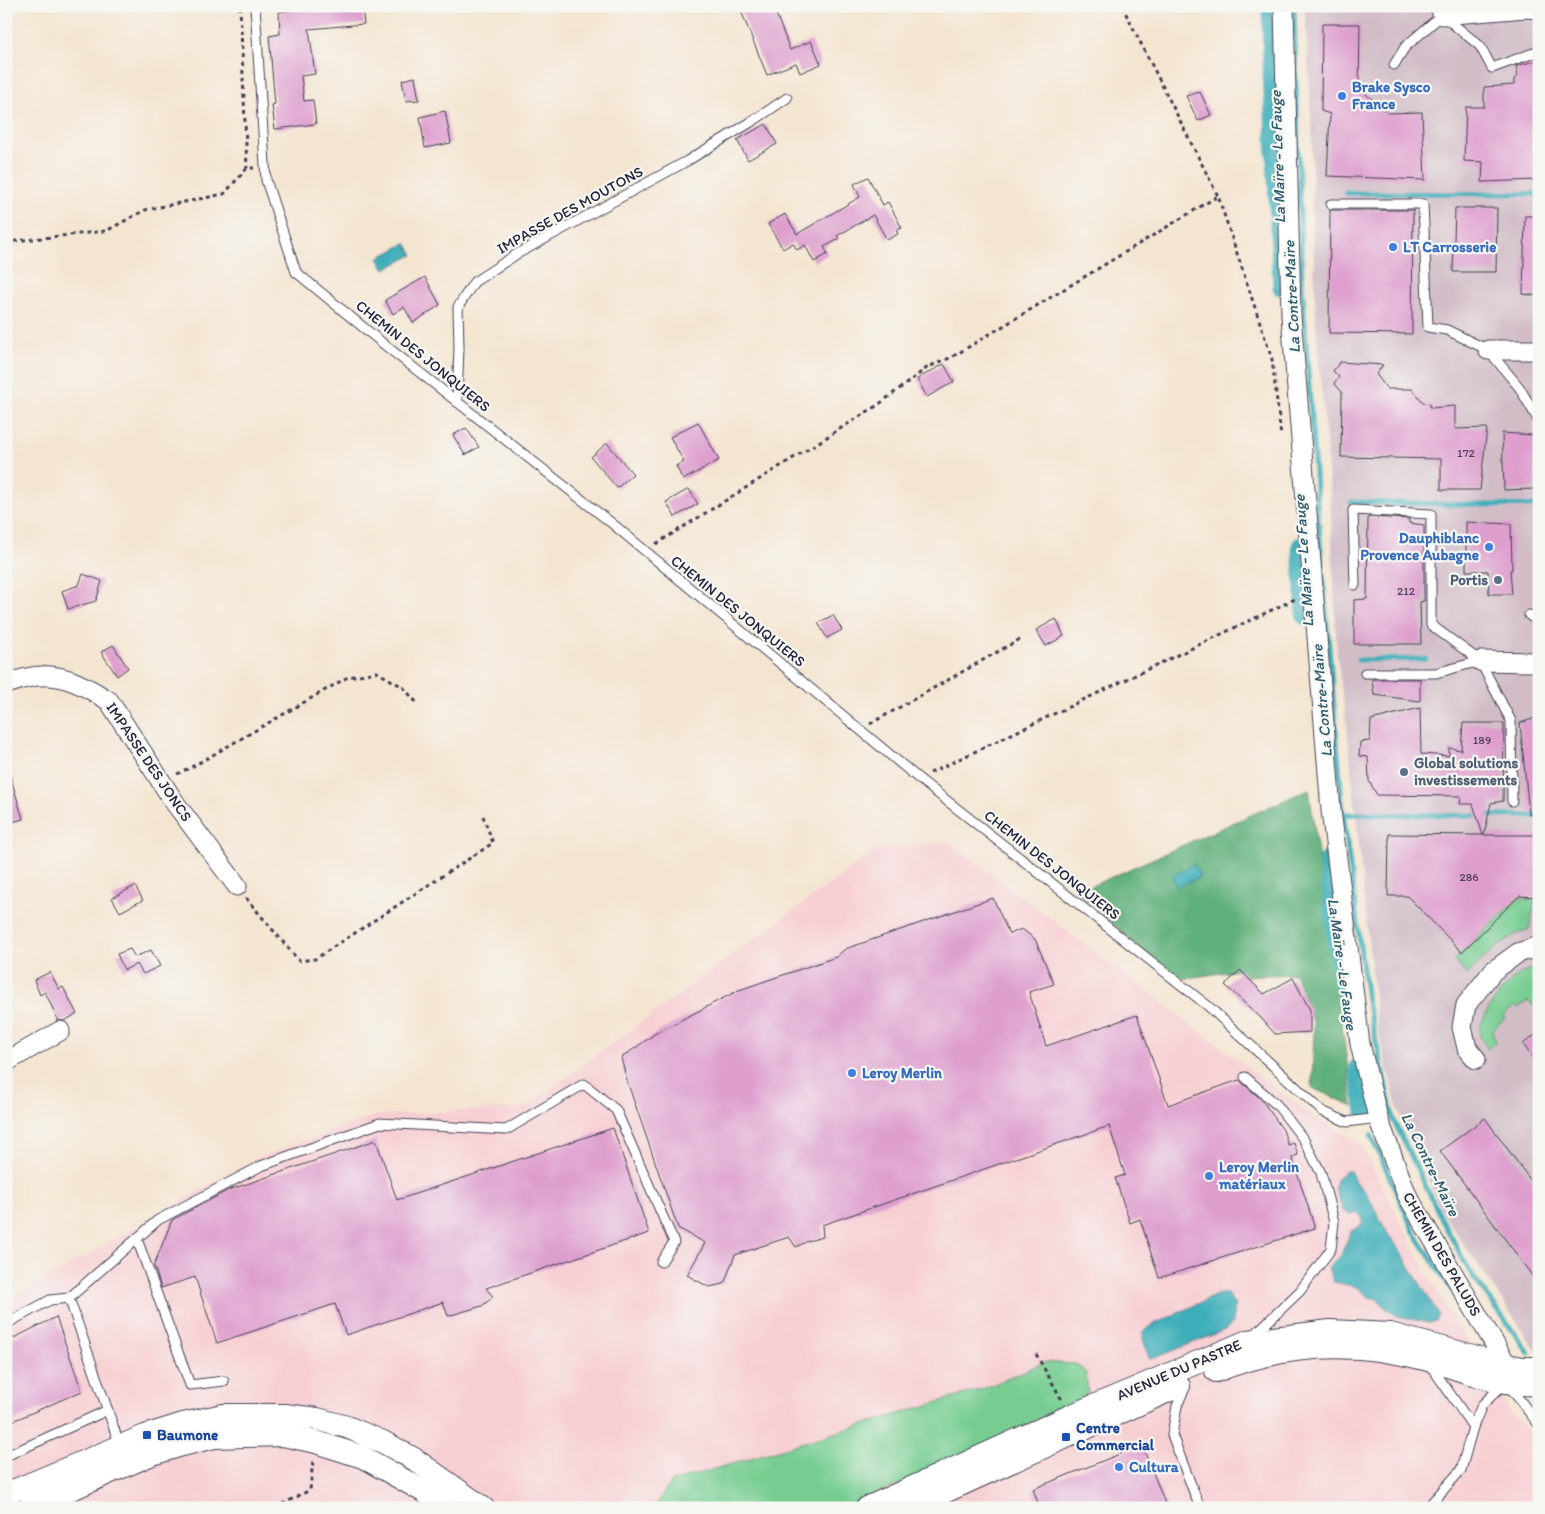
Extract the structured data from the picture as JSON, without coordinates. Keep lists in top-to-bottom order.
{
  "streets": {
    "street": ["IMPASSE DES JONCS", "CHEMIN DES PALUDS", "AVENUE DU PASTRE"],
    "lane": ["IMPASSE DES MOUTONS", "CHEMIN DES JONQUIERS"]
  },
  "crossings": [
    ["IMPASSE DES MOUTONS", "CHEMIN DES JONQUIERS"],
    ["CHEMIN DES JONQUIERS", "CHEMIN DES PALUDS"],
    ["CHEMIN DES PALUDS", "AVENUE DU PASTRE"]
  ],
  "water": ["La Maïre - Le Fauge", "La Contre-Maïre"],
  "places": {
    "other": [
      "Brake Sysco France",
      "LT Carrosserie",
      "Dauphiblanc Provence Aubagne",
      "Portis",
      "Global solutions investissements",
      "Leroy Merlin",
      "Leroy Merlin matériaux",
      "Cultura"
    ],
    "transit": ["Baumone", "Centre Commercial"]
  },
  "house_numbers": [
    "172",
    "212",
    "189",
    "286"
  ]
}
